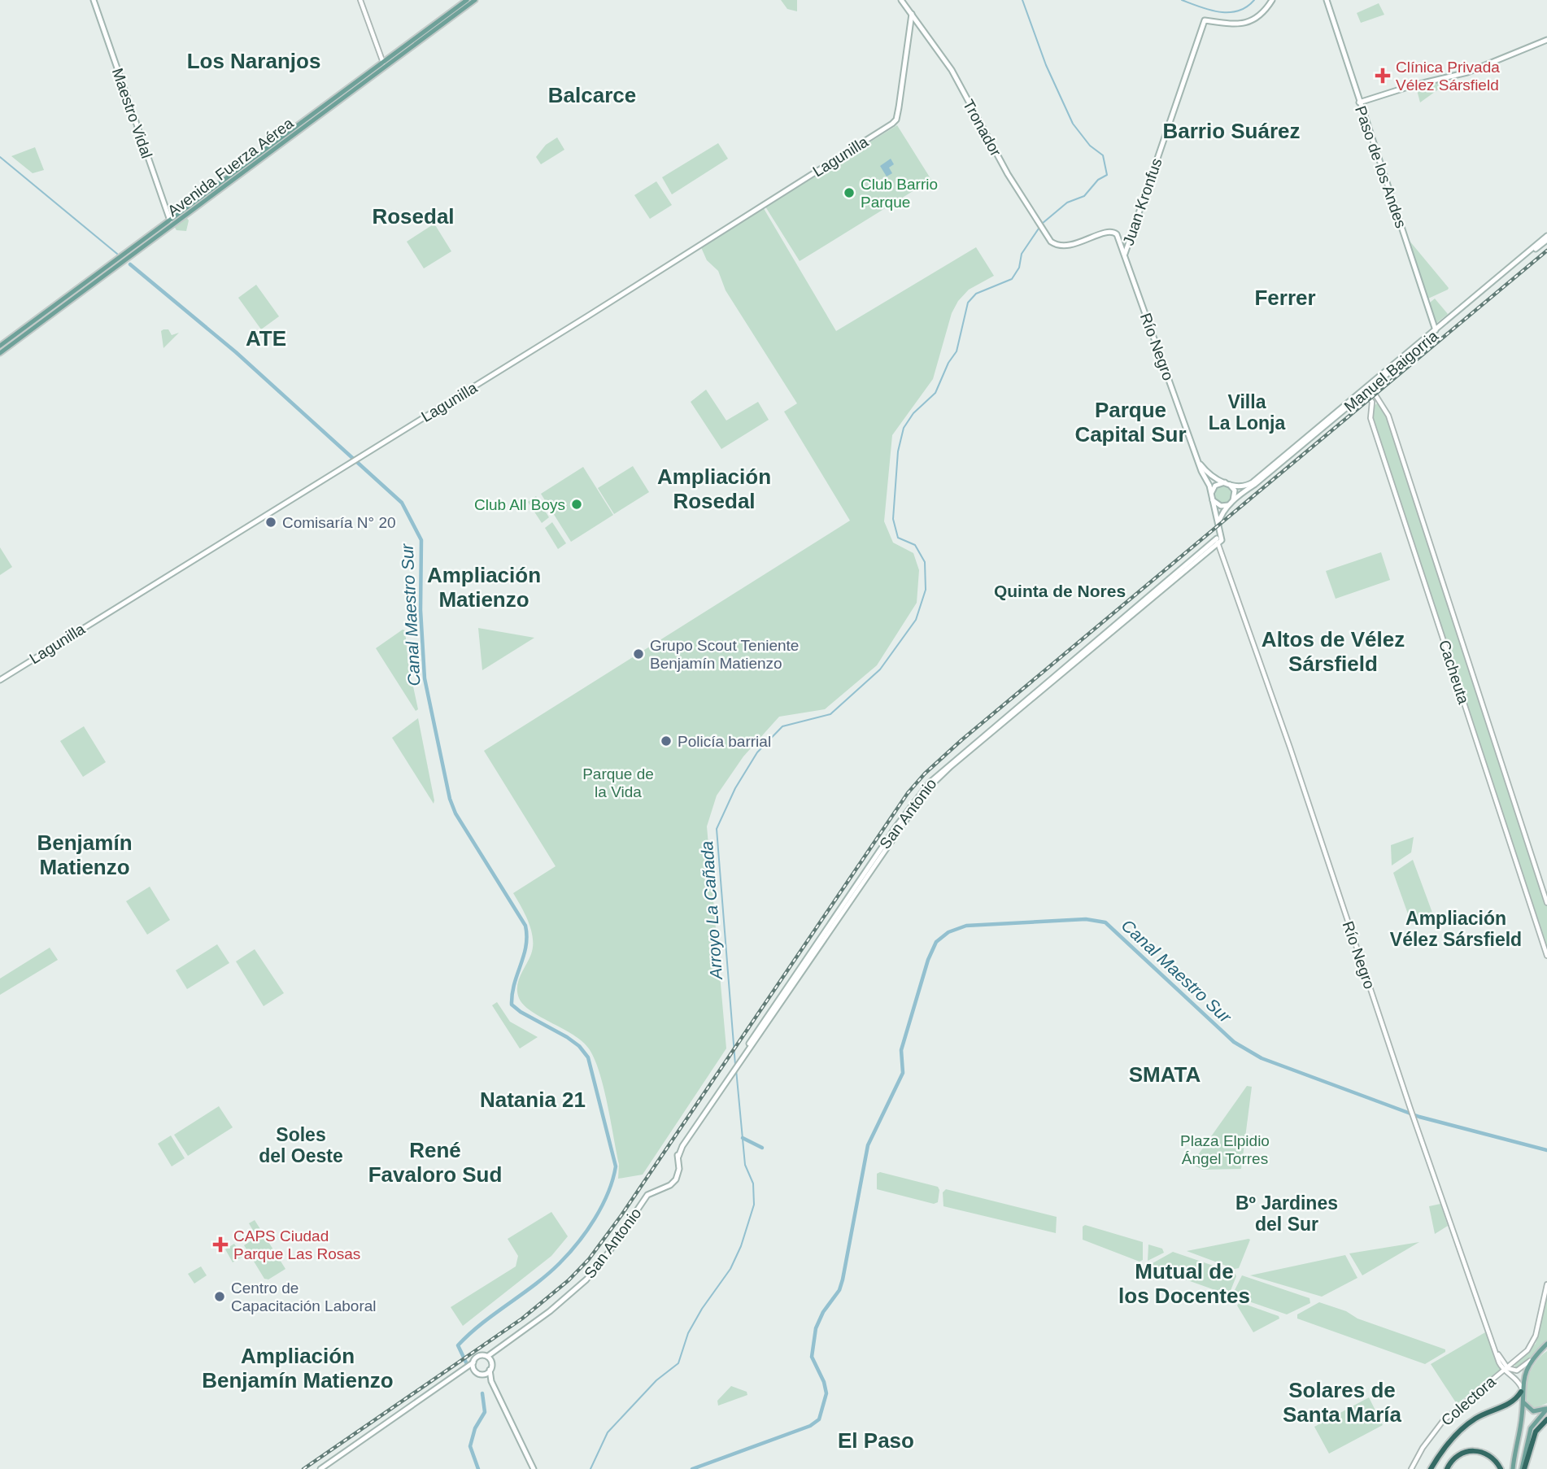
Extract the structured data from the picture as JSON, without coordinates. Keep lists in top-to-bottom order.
{
  "streets": {
    "main road": [
      "Maestro Vidal",
      "Tronador",
      "Lagunilla",
      "Avenida Fuerza Aérea",
      "Paso de los Andes",
      "Juan Kronfus",
      "Río Negro",
      "Manuel Baigorria",
      "San Antonio"
    ],
    "street": ["Cacheuta", "Colectora"]
  },
  "crossings": [
    ["Maestro Vidal", "Avenida Fuerza Aérea"],
    ["Tronador", "Lagunilla"],
    ["Tronador", "Río Negro"],
    ["Paso de los Andes", "Manuel Baigorria"],
    ["Juan Kronfus", "Río Negro"],
    ["Río Negro", "Manuel Baigorria"],
    ["Río Negro", "San Antonio"],
    ["Río Negro", "Colectora"],
    ["Manuel Baigorria", "Cacheuta"]
  ],
  "districts": [
    "Los Naranjos",
    "Balcarce",
    "Barrio Suárez",
    "Rosedal",
    "Ferrer",
    "ATE",
    "Villa La Lonja",
    "Parque Capital Sur",
    "Ampliación Rosedal",
    "Ampliación Matienzo",
    "Quinta de Nores",
    "Altos de Vélez Sársfield",
    "Benjamín Matienzo",
    "Ampliación Vélez Sársfield",
    "SMATA",
    "Natania 21",
    "Soles del Oeste",
    "René Favaloro Sud",
    "Bº Jardines del Sur",
    "Mutual de los Docentes",
    "Ampliación Benjamín Matienzo",
    "Solares de Santa María",
    "El Paso"
  ],
  "water": ["Canal Maestro Sur", "Arroyo La Cañada"],
  "parks": ["Parque de la Vida", "Plaza Elpidio Ángel Torres"],
  "places": {
    "health": ["Clínica Privada Vélez Sársfield", "CAPS Ciudad Parque Las Rosas"],
    "other": [
      "Club Barrio Parque",
      "Club All Boys",
      "Comisaría N° 20",
      "Grupo Scout Teniente Benjamín Matienzo",
      "Policía barrial",
      "Centro de Capacitación Laboral"
    ]
  }
}
